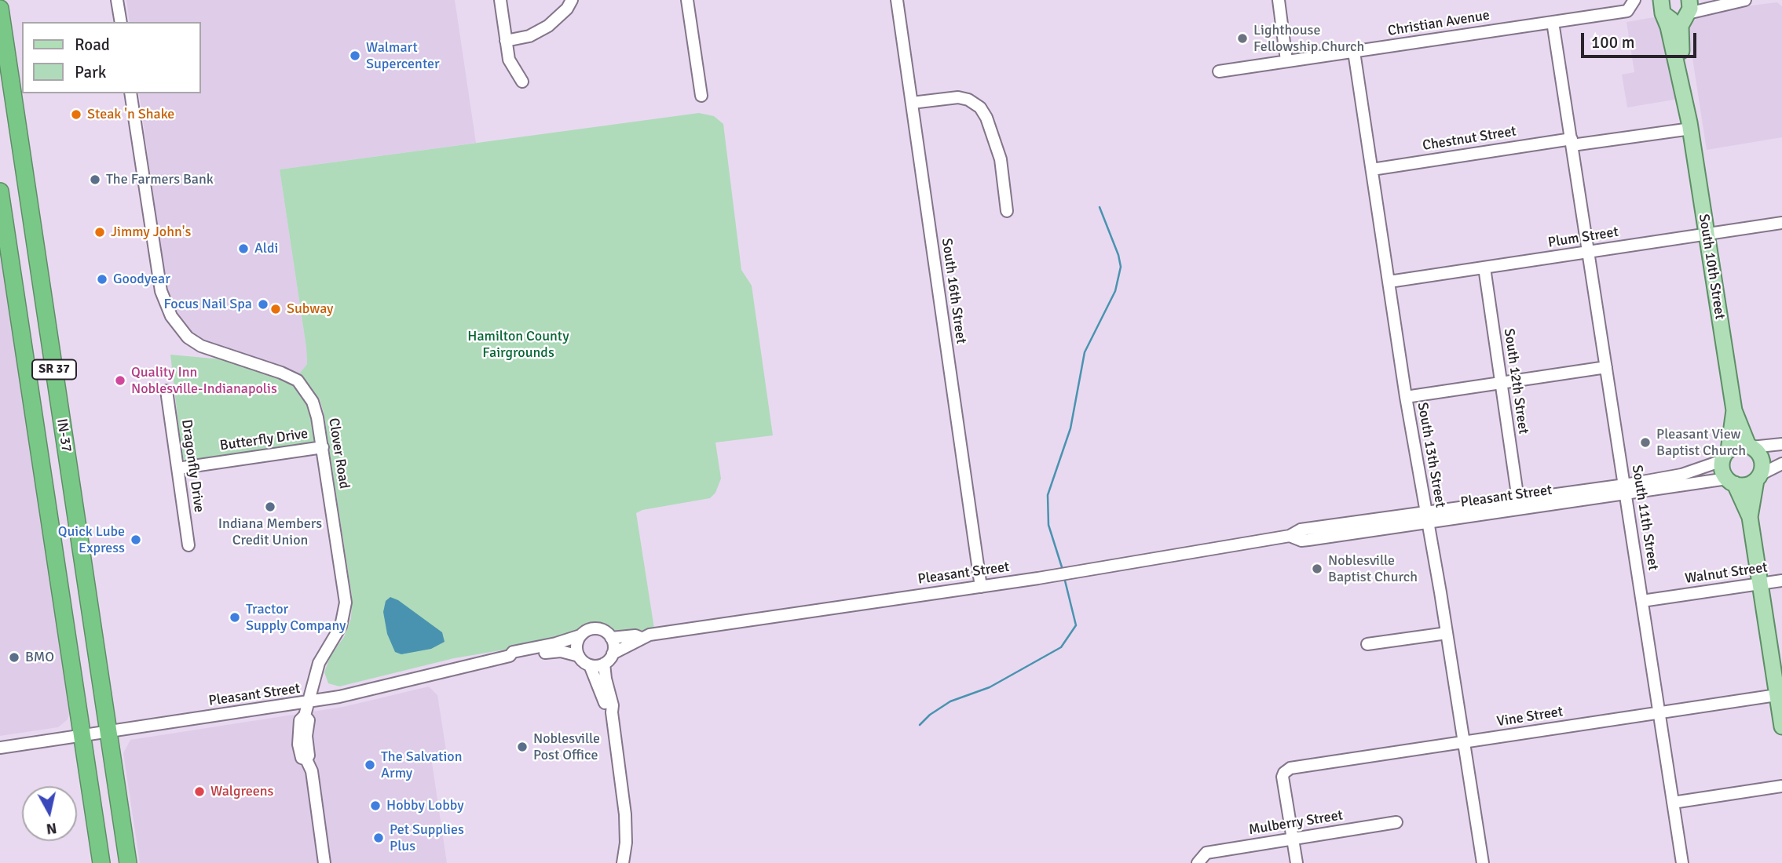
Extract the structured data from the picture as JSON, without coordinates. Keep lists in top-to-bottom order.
{
  "streets": {
    "highway": ["SR 37", "IN-37"],
    "main road": ["South 10th Street"],
    "street": [
      "Christian Avenue",
      "Chestnut Street",
      "Plum Street",
      "South 16th Street",
      "South 12th Street",
      "Butterfly Drive",
      "Clover Road",
      "South 13th Street",
      "Dragonfly Drive",
      "Pleasant Street",
      "South 11th Street",
      "Walnut Street",
      "Vine Street",
      "Mulberry Street"
    ]
  },
  "crossings": [
    ["Christian Avenue", "South 13th Street"],
    ["Christian Avenue", "South 11th Street"],
    ["Chestnut Street", "South 10th Street"],
    ["Chestnut Street", "South 13th Street"],
    ["Chestnut Street", "South 11th Street"],
    ["Plum Street", "South 10th Street"],
    ["Plum Street", "South 12th Street"],
    ["Plum Street", "South 13th Street"],
    ["Plum Street", "South 11th Street"],
    ["South 10th Street", "Pleasant Street"],
    ["South 16th Street", "Pleasant Street"],
    ["South 12th Street", "Pleasant Street"],
    ["IN-37", "Pleasant Street"],
    ["Butterfly Drive", "Clover Road"],
    ["Butterfly Drive", "Dragonfly Drive"],
    ["Clover Road", "Pleasant Street"],
    ["South 13th Street", "Pleasant Street"],
    ["South 13th Street", "Vine Street"],
    ["Pleasant Street", "South 11th Street"],
    ["South 11th Street", "Walnut Street"],
    ["South 11th Street", "Vine Street"],
    ["Vine Street", "Mulberry Street"]
  ],
  "parks": ["Hamilton County Fairgrounds"],
  "places": [
    "Lighthouse Fellowship Church",
    "Walmart Supercenter",
    "Steak 'n Shake",
    "The Farmers Bank",
    "Jimmy John's",
    "Aldi",
    "Goodyear",
    "Focus Nail Spa",
    "Subway",
    "Quality Inn Noblesville-Indianapolis",
    "Pleasant View Baptist Church",
    "Indiana Members Credit Union",
    "Quick Lube Express",
    "Noblesville Baptist Church",
    "Tractor Supply Company",
    "BMO",
    "Noblesville Post Office",
    "The Salvation Army",
    "Walgreens",
    "Hobby Lobby",
    "Pet Supplies Plus"
  ],
  "legend": ["Road", "Park"],
  "scale_bar": "100 m",
  "north": "bottom"
}
